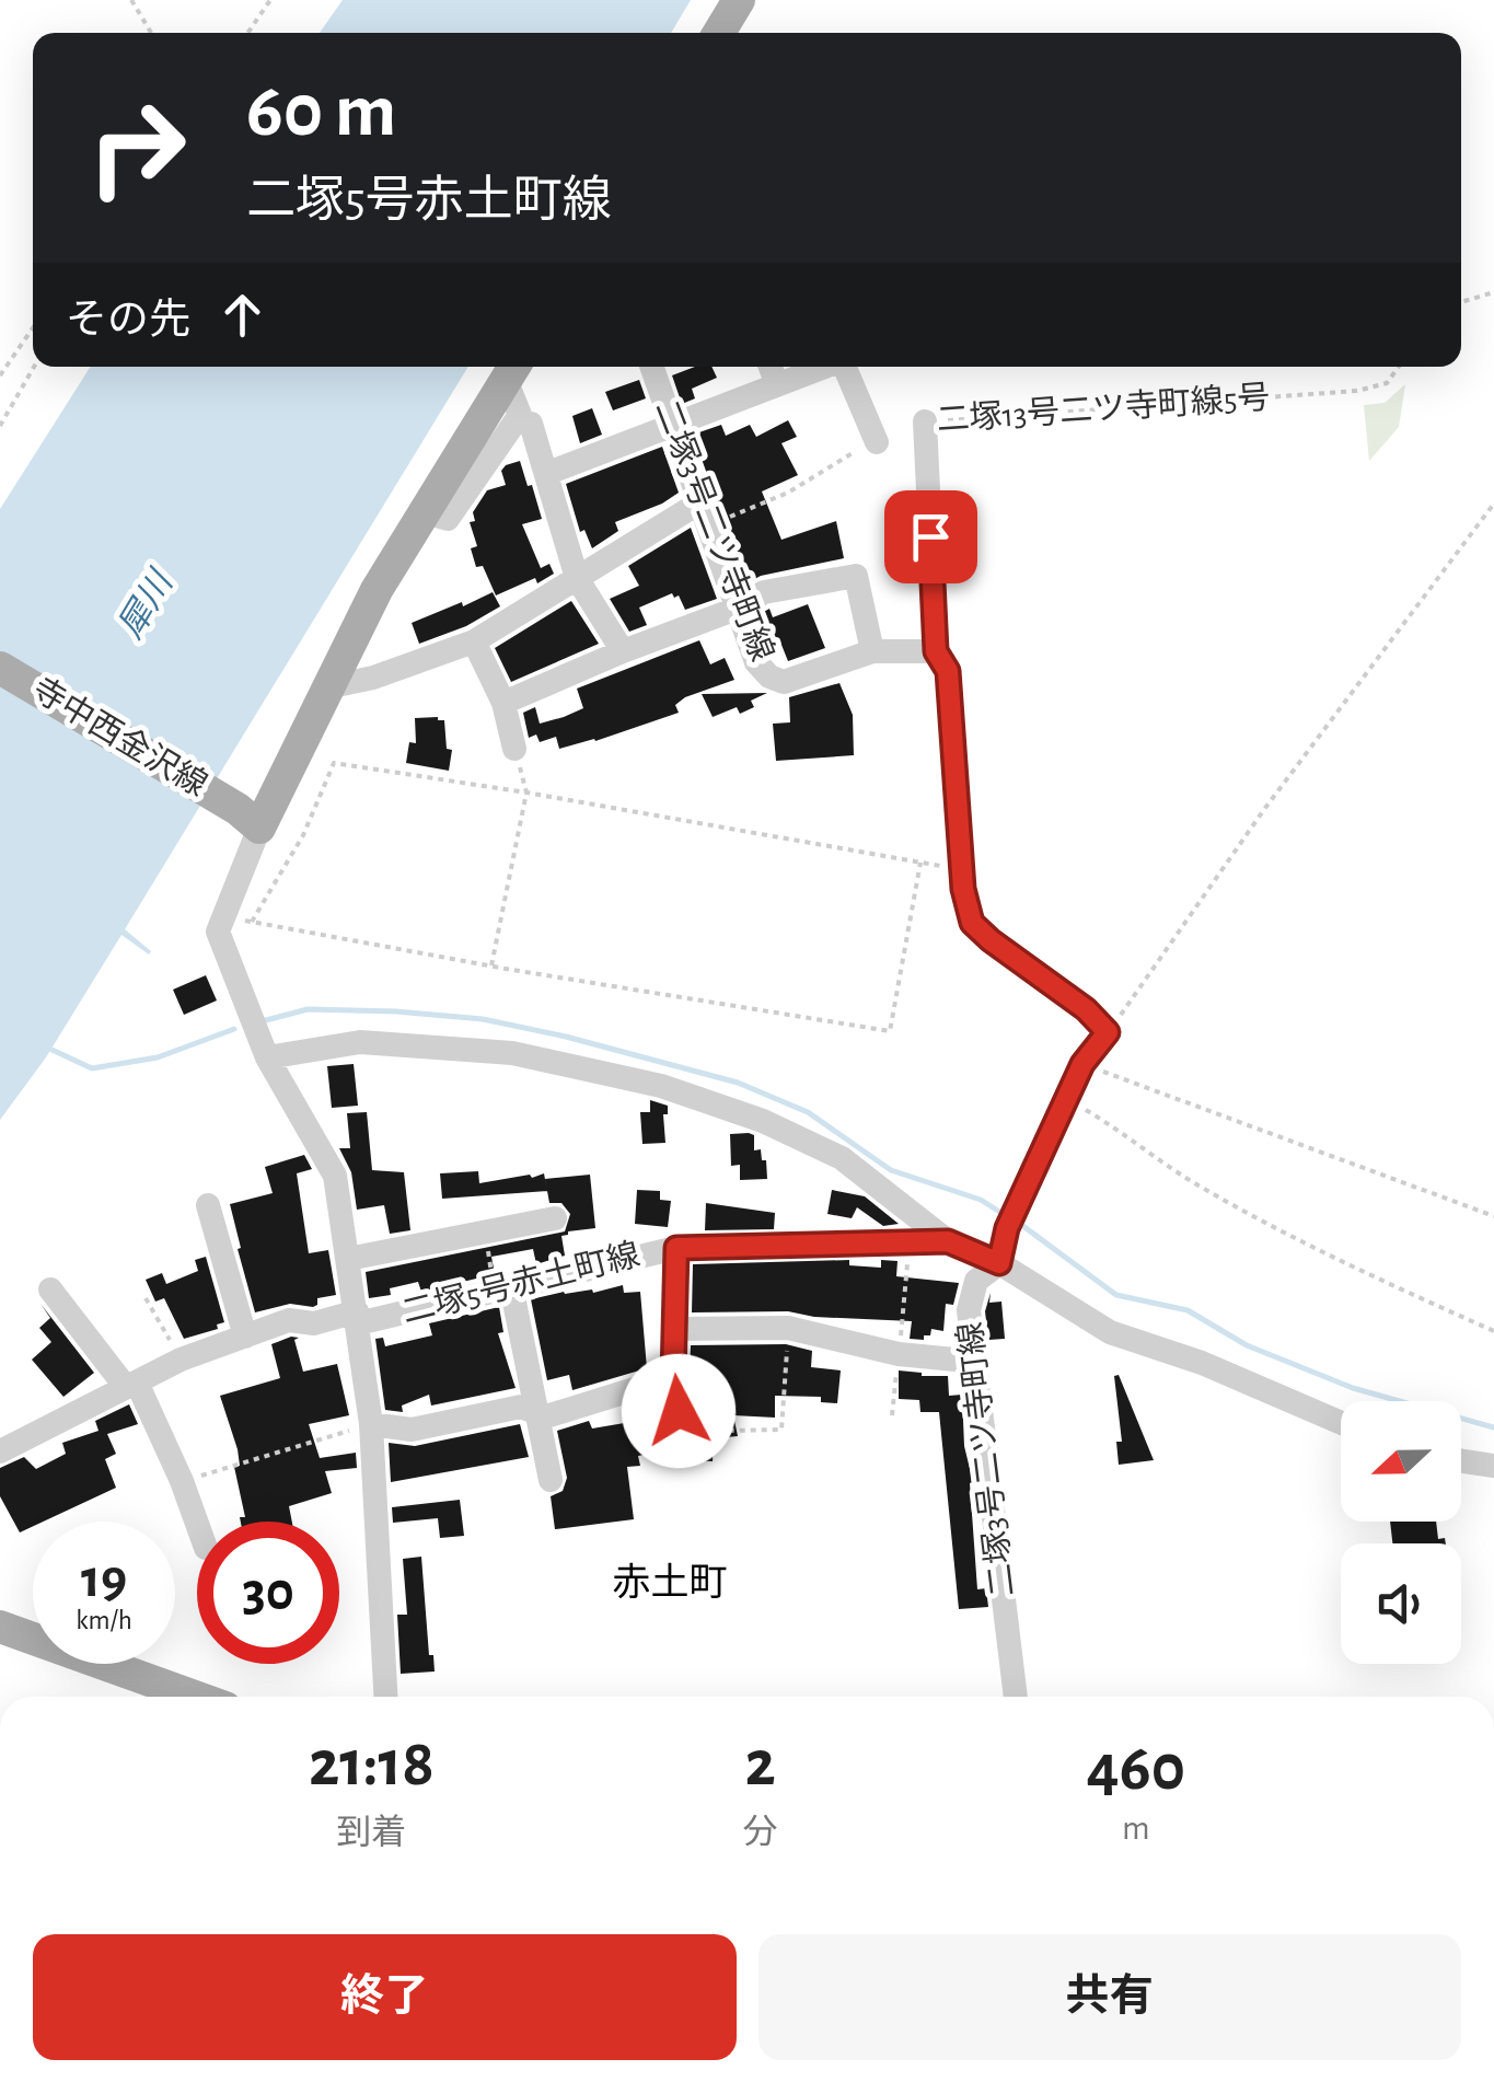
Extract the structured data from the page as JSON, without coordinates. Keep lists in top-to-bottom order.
{
  "streets": {
    "main road": ["寺中西金沢線"],
    "street": ["二塚3号二ツ寺町線", "二塚5号赤土町線"],
    "path": ["二塚13号二ツ寺町線5号"]
  },
  "districts": ["赤土町"],
  "water": ["犀川"],
  "north": "left",
  "page": {
    "turn": ["60 m", "二塚5号赤土町線"],
    "then": "その先",
    "speed": "19 km/h",
    "limit": "30",
    "eta": [
      "21:18",
      "到着",
      "2",
      "分",
      "460",
      "m"
    ],
    "buttons": ["終了", "共有"]
  }
}
